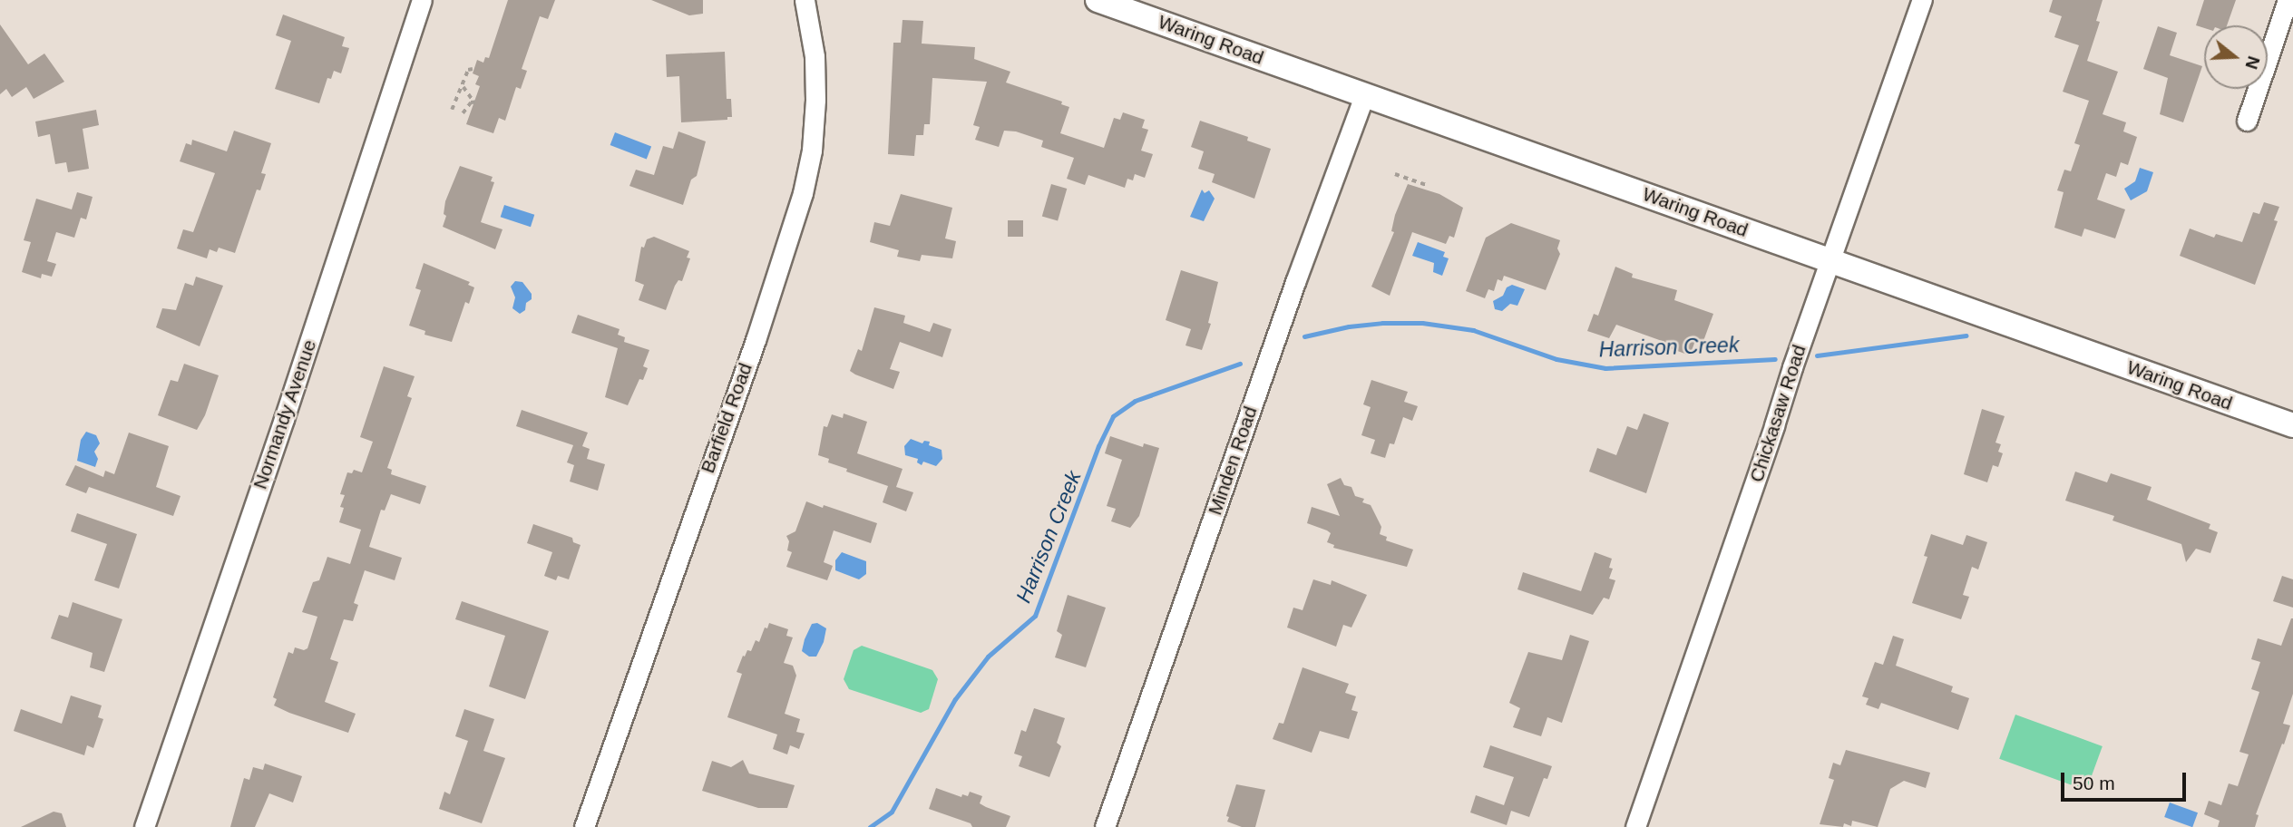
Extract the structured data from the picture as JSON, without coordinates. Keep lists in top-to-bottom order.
{
  "streets": {
    "main road": ["Waring Road"],
    "street": [
      "Chickasaw Road",
      "Normandy Avenue",
      "Barfield Road",
      "Minden Road"
    ]
  },
  "crossings": [
    ["Waring Road", "Chickasaw Road"],
    ["Waring Road", "Minden Road"]
  ],
  "water": ["Harrison Creek"],
  "scale_bar": "50 m",
  "north": "right"
}
